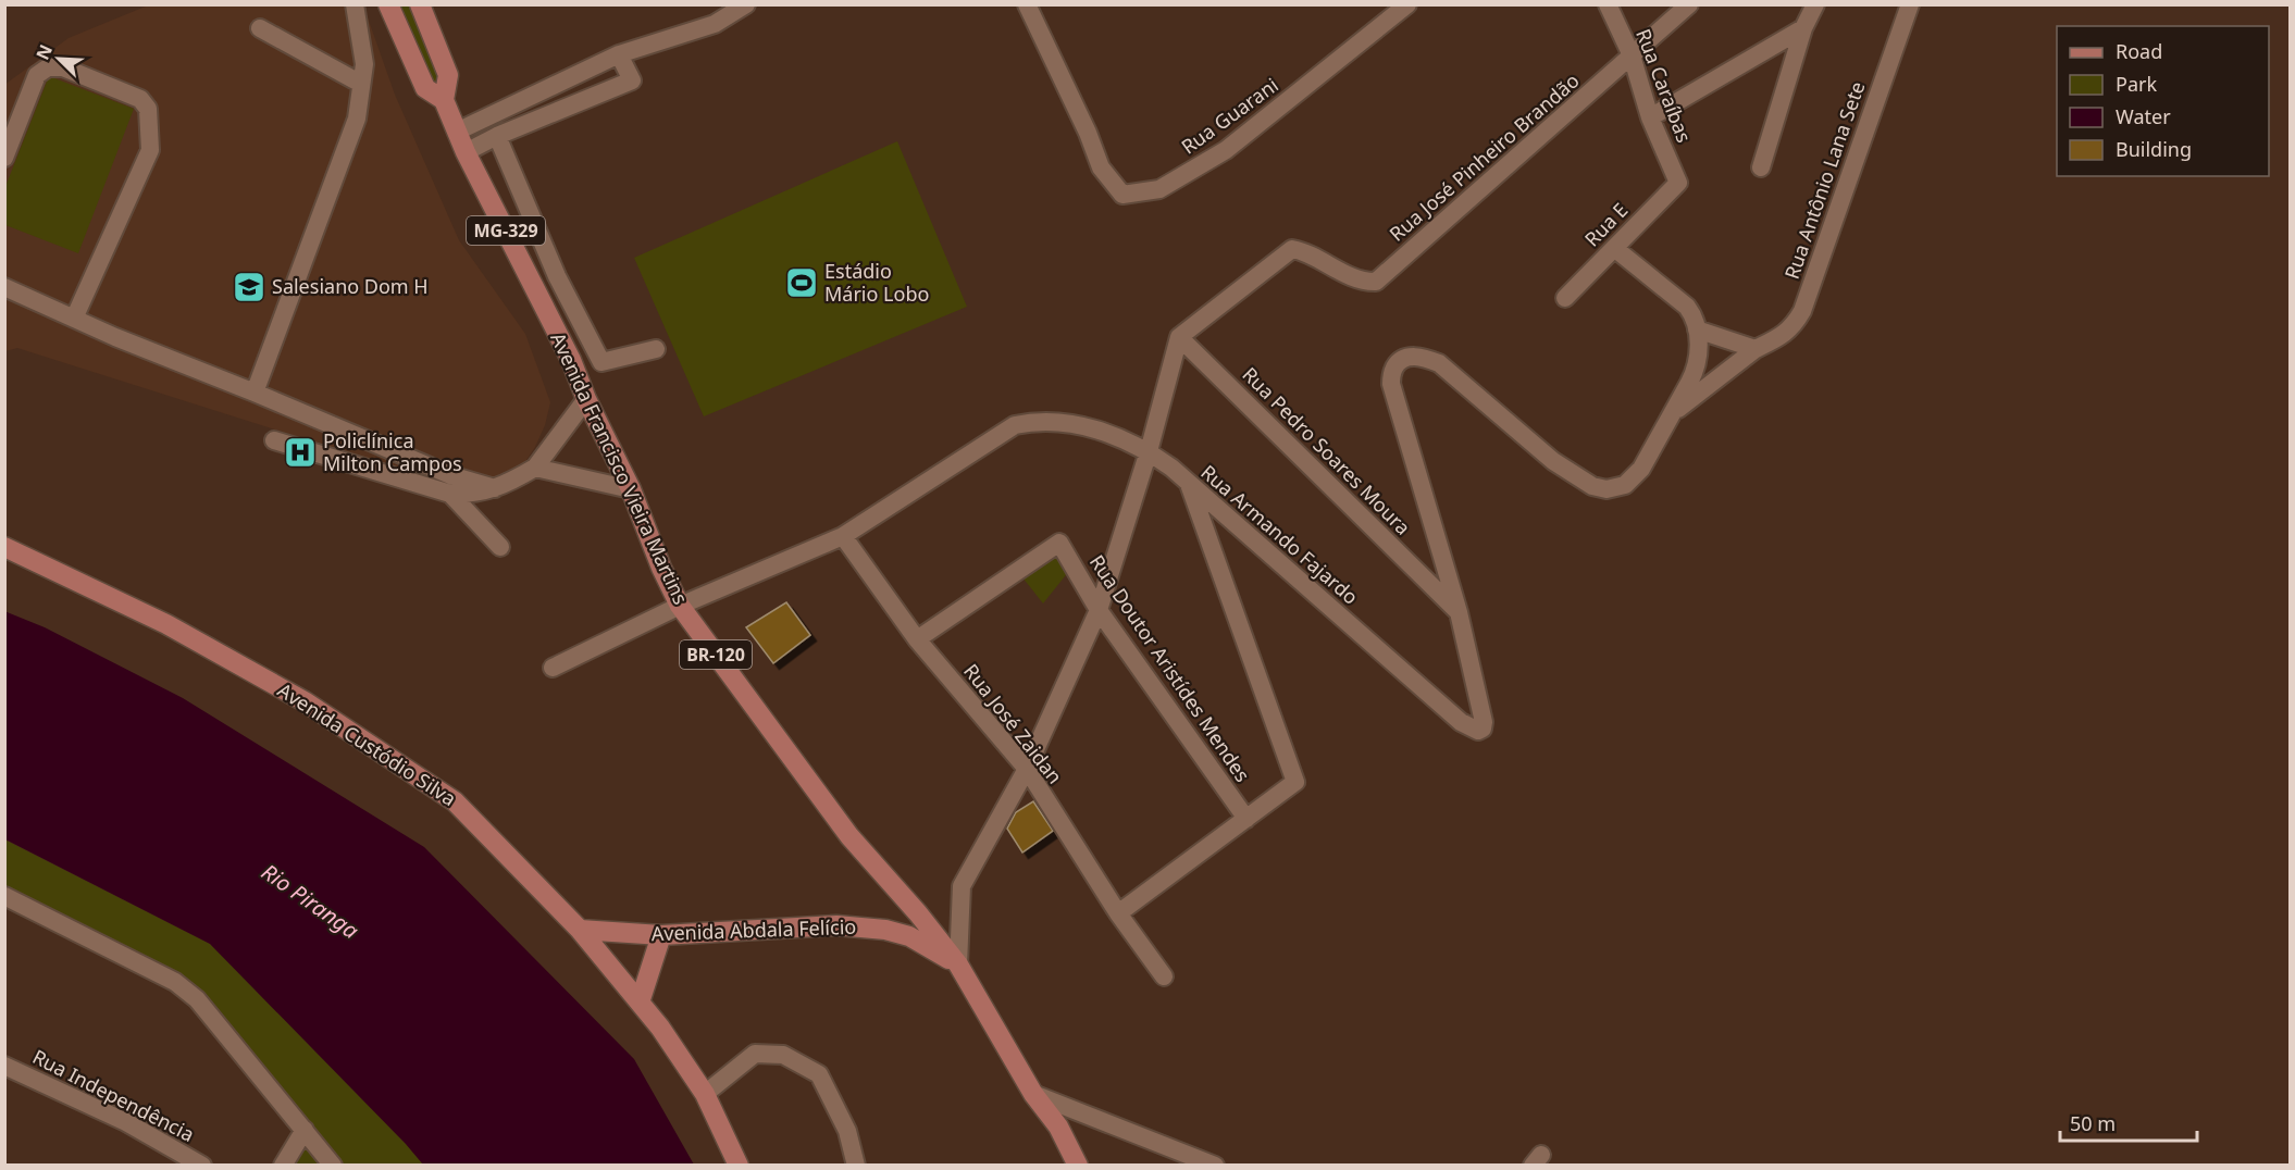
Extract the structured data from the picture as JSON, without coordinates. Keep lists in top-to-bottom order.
{
  "streets": {
    "main road": [
      "MG-329",
      "Avenida Francisco Vieira Martins",
      "BR-120",
      "Avenida Custódio Silva",
      "Avenida Abdala Felício"
    ],
    "street": [
      "Rua Caraíbas",
      "Rua Guarani",
      "Rua José Pinheiro Brandão",
      "Rua Antônio Lana Sete",
      "Rua E",
      "Rua Pedro Soares Moura",
      "Rua Armando Fajardo",
      "Rua Doutor Aristídes Mendes",
      "Rua José Zaidan",
      "Rua Independência"
    ]
  },
  "crossings": [
    ["Rua Caraíbas", "Rua José Pinheiro Brandão"],
    ["Rua Caraíbas", "Rua E"],
    ["Rua José Pinheiro Brandão", "Rua Pedro Soares Moura"],
    ["Rua Antônio Lana Sete", "Rua Armando Fajardo"],
    ["Rua Pedro Soares Moura", "Rua Armando Fajardo"],
    ["Avenida Francisco Vieira Martins", "Rua Armando Fajardo"],
    ["Avenida Francisco Vieira Martins", "Avenida Abdala Felício"],
    ["Rua Armando Fajardo", "Rua José Zaidan"],
    ["Rua Doutor Aristídes Mendes", "Rua José Zaidan"],
    ["Avenida Custódio Silva", "Avenida Abdala Felício"]
  ],
  "water": ["Rio Piranga"],
  "places": {
    "sports": ["Estádio Mário Lobo"],
    "school or university": ["Salesiano Dom H"],
    "hospital": ["Policlínica Milton Campos"]
  },
  "legend": [
    "Road",
    "Park",
    "Water",
    "Building"
  ],
  "scale_bar": "50 m",
  "north": "top left"
}
